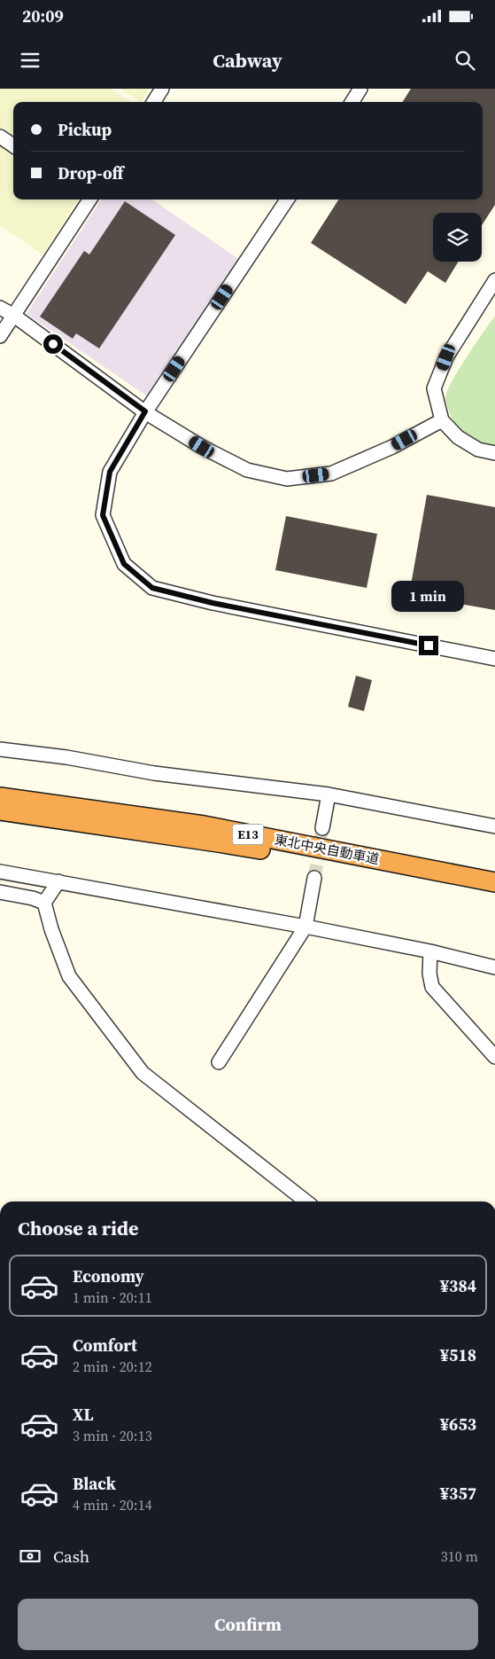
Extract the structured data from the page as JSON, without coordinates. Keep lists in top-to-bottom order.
{
  "streets": {
    "highway": ["E13", "東北中央自動車道"]
  },
  "page": {
    "status": "20:09",
    "header": "Cabway",
    "banner": ["Pickup", "Drop-off"],
    "bubble": "1 min",
    "heading": "Choose a ride",
    "list": [
      {
        "name": "Economy",
        "note": "1 min · 20:11",
        "value": "¥384"
      },
      {
        "name": "Comfort",
        "note": "2 min · 20:12",
        "value": "¥518"
      },
      {
        "name": "XL",
        "note": "3 min · 20:13",
        "value": "¥653"
      },
      {
        "name": "Black",
        "note": "4 min · 20:14",
        "value": "¥357"
      }
    ],
    "pay": ["Cash", "310 m"],
    "buttons": "Confirm"
  }
}
